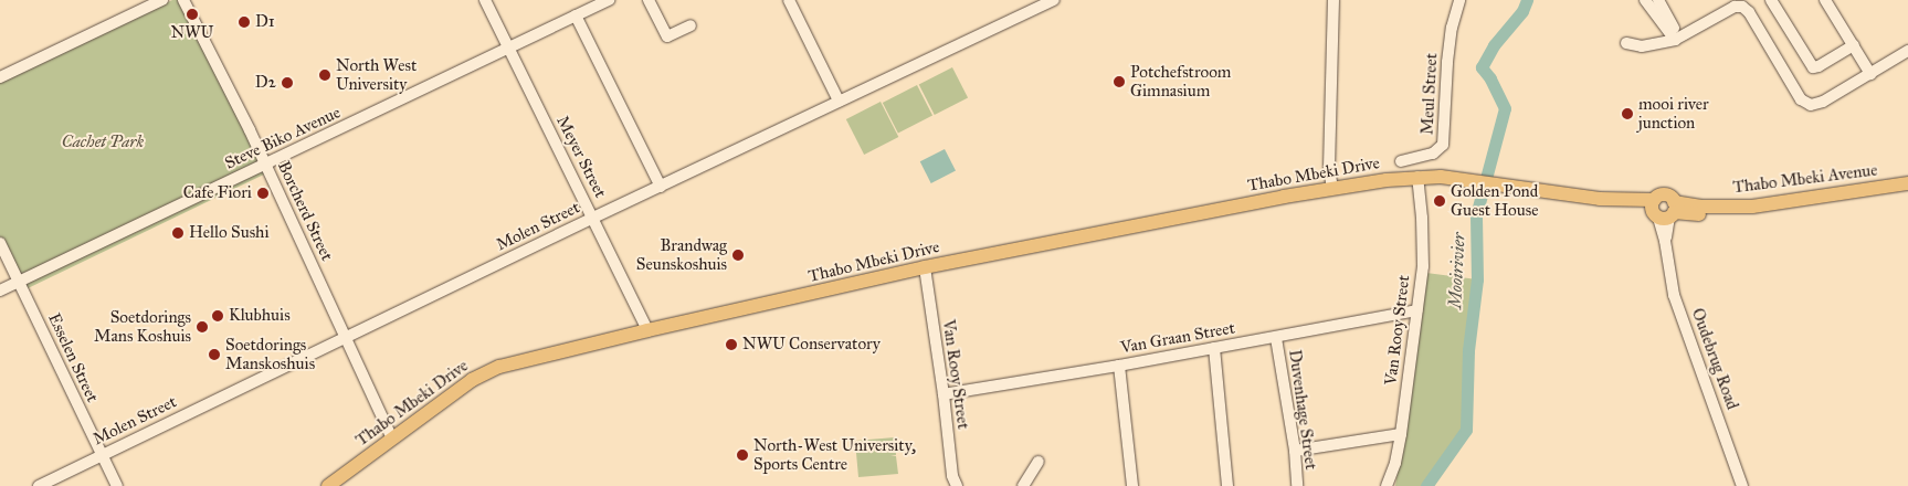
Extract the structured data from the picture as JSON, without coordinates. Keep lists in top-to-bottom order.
{
  "streets": {
    "main road": ["Thabo Mbeki Drive", "Thabo Mbeki Avenue"],
    "street": [
      "Meul Street",
      "Steve Biko Avenue",
      "Meyer Street",
      "Borcherd Street",
      "Molen Street",
      "Van Rooy Street",
      "Van Graan Street",
      "Esselen Street",
      "Oudebrug Road",
      "Duvenhage Street"
    ]
  },
  "crossings": [
    ["Steve Biko Avenue", "Meyer Street"],
    ["Steve Biko Avenue", "Borcherd Street"],
    ["Steve Biko Avenue", "Esselen Street"],
    ["Meyer Street", "Thabo Mbeki Drive"],
    ["Meyer Street", "Molen Street"],
    ["Thabo Mbeki Drive", "Thabo Mbeki Avenue"],
    ["Thabo Mbeki Drive", "Borcherd Street"],
    ["Thabo Mbeki Drive", "Van Rooy Street"],
    ["Thabo Mbeki Avenue", "Oudebrug Road"],
    ["Borcherd Street", "Molen Street"],
    ["Molen Street", "Esselen Street"],
    ["Van Rooy Street", "Van Graan Street"],
    ["Van Graan Street", "Duvenhage Street"]
  ],
  "water": ["Mooirivier"],
  "parks": ["Cachet Park"],
  "places": [
    "NWU",
    "D1",
    "North West University",
    "Potchefstroom Gimnasium",
    "D2",
    "mooi river junction",
    "Cafe Fiori",
    "Golden Pond Guest House",
    "Hello Sushi",
    "Brandwag Seunskoshuis",
    "Klubhuis",
    "Soetdorings Mans Koshuis",
    "NWU Conservatory",
    "Soetdorings Manskoshuis",
    "North-West University, Sports Centre"
  ]
}
